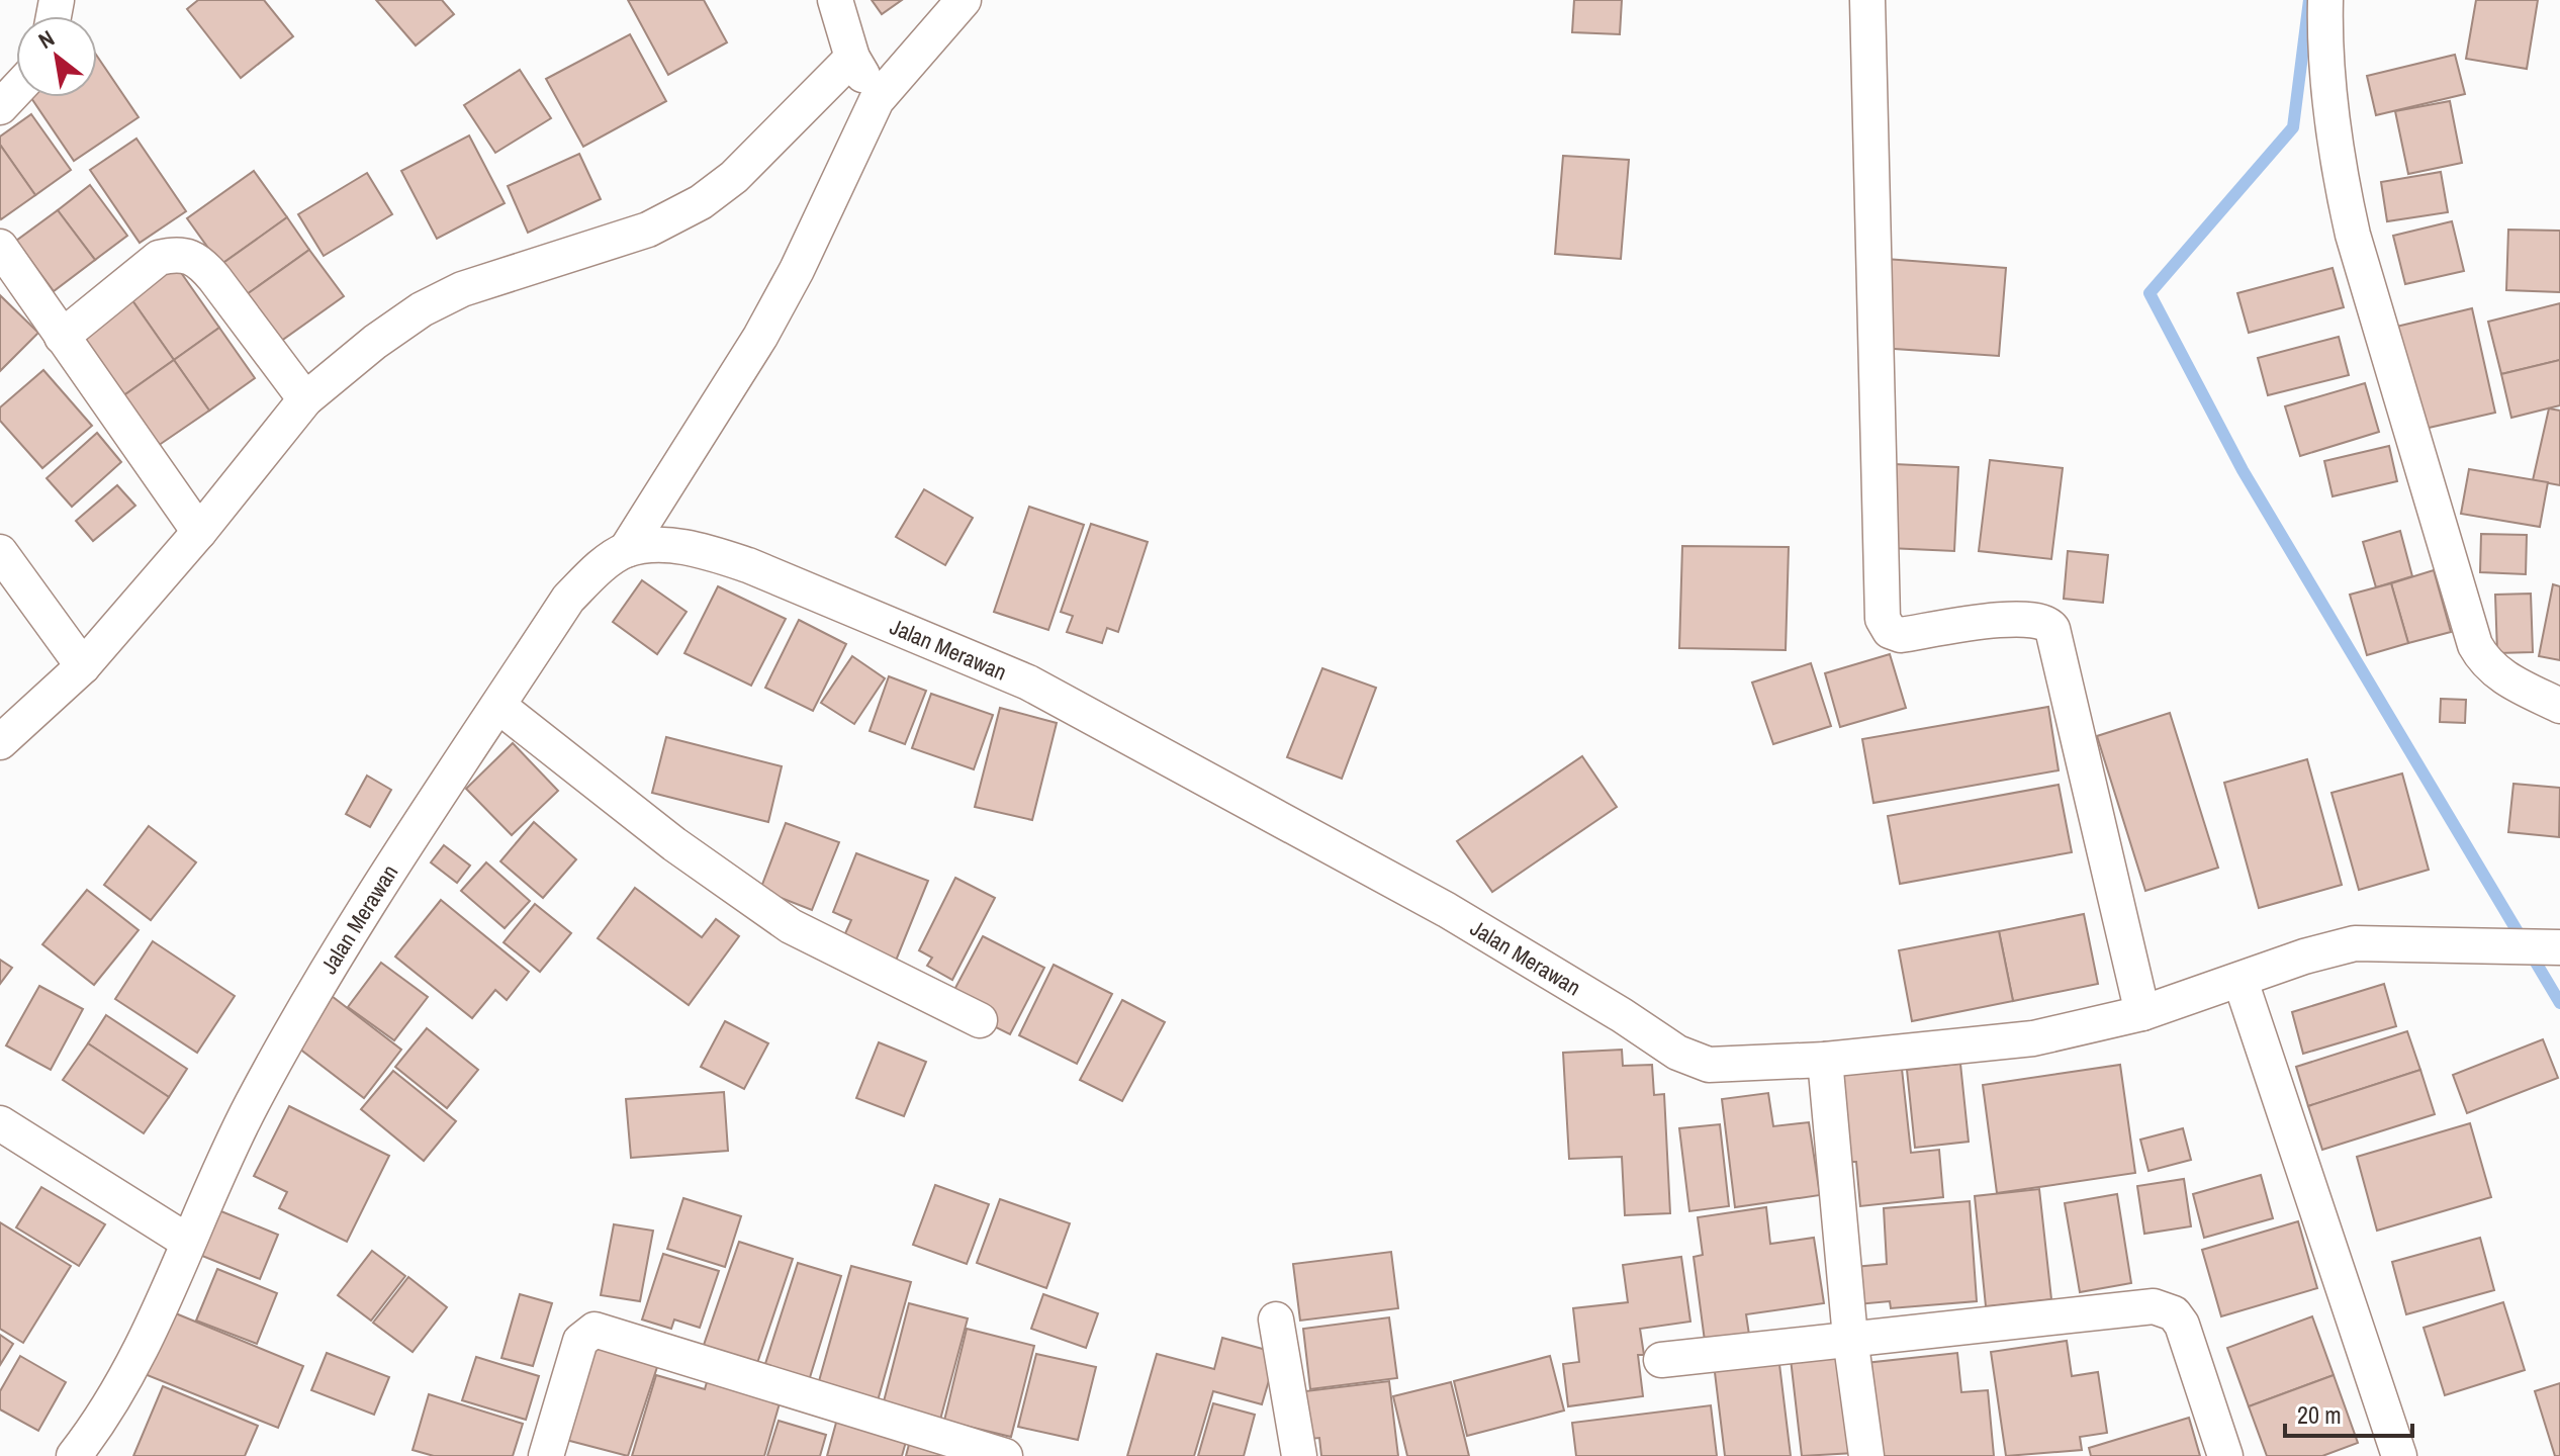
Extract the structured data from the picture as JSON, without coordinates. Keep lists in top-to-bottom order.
{
  "streets": {
    "street": ["Jalan Merawan"]
  },
  "scale_bar": "20 m",
  "north": "top left"
}
